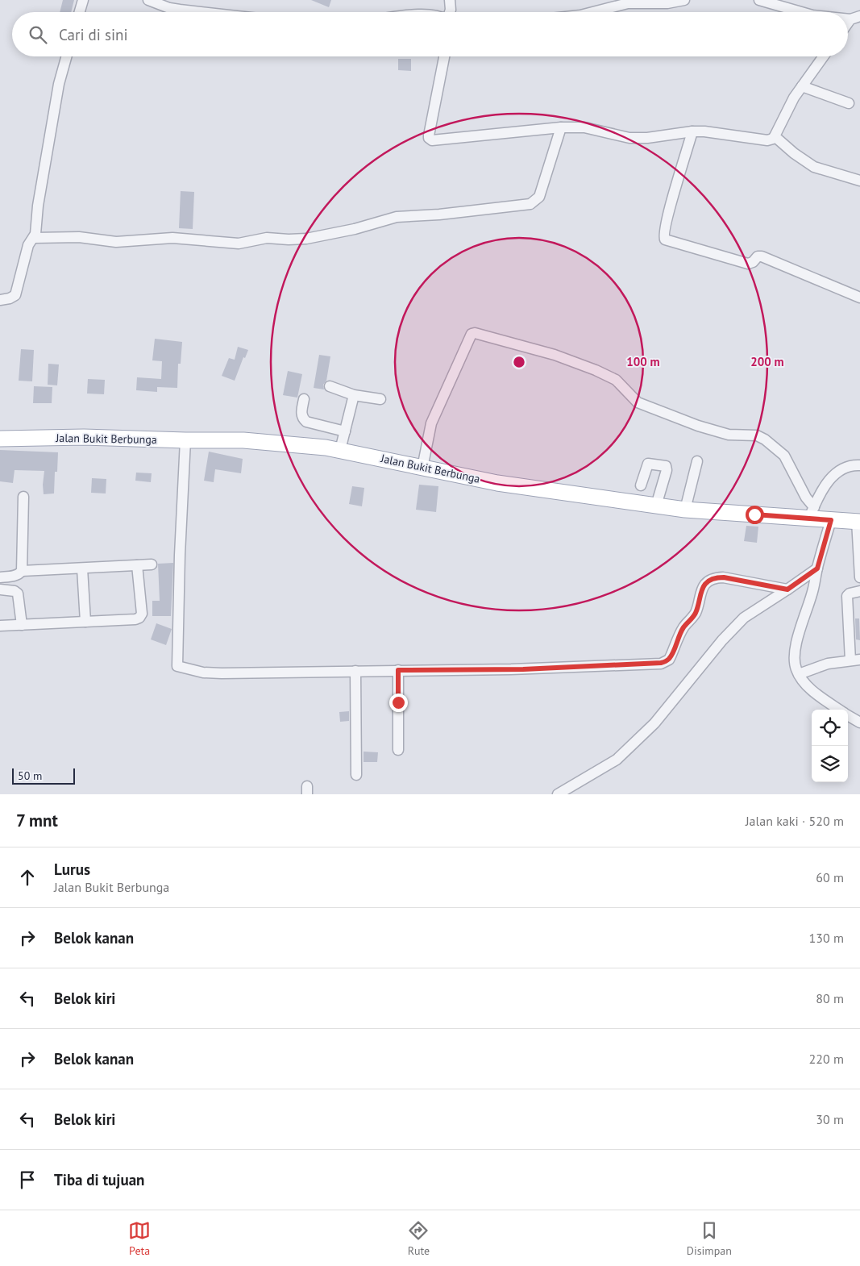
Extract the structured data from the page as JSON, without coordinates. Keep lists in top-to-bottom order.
{
  "streets": {
    "main road": ["Jalan Bukit Berbunga"]
  },
  "scale_bar": "50 m",
  "page": {
    "search": "Cari di sini",
    "scale": "50 m",
    "heading": ["7 mnt", "Jalan kaki · 520 m"],
    "list": [
      ["Lurus", "Jalan Bukit Berbunga", "60 m"],
      ["Belok kanan", "130 m"],
      ["Belok kiri", "80 m"],
      ["Belok kanan", "220 m"],
      ["Belok kiri", "30 m"],
      "Tiba di tujuan"
    ],
    "nav": ["Peta", "Rute", "Disimpan"]
  },
  "rings": ["100 m", "200 m"]
}
